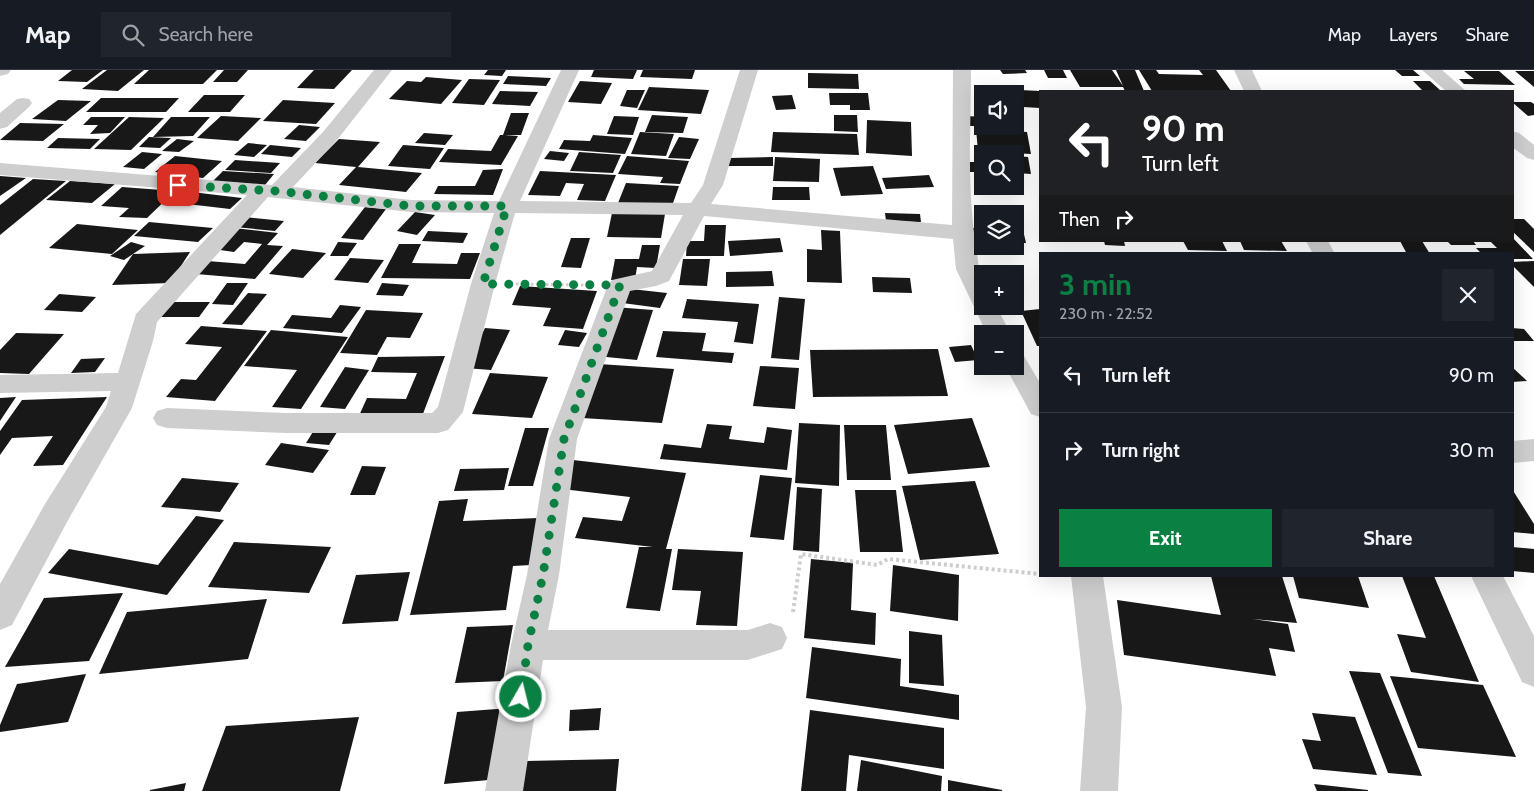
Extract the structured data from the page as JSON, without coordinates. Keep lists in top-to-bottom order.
{
  "page": {
    "header": "Map",
    "search": "Search here",
    "nav": ["Map", "Layers", "Share"],
    "map_buttons": ["+", "−"],
    "turn": ["90 m", "Turn left"],
    "then": "Then",
    "heading": ["3 min", "230 m · 22:52"],
    "list": [
      {
        "name": "Turn left",
        "value": "90 m"
      },
      {
        "name": "Turn right",
        "value": "30 m"
      }
    ],
    "buttons": ["Exit", "Share"]
  }
}
